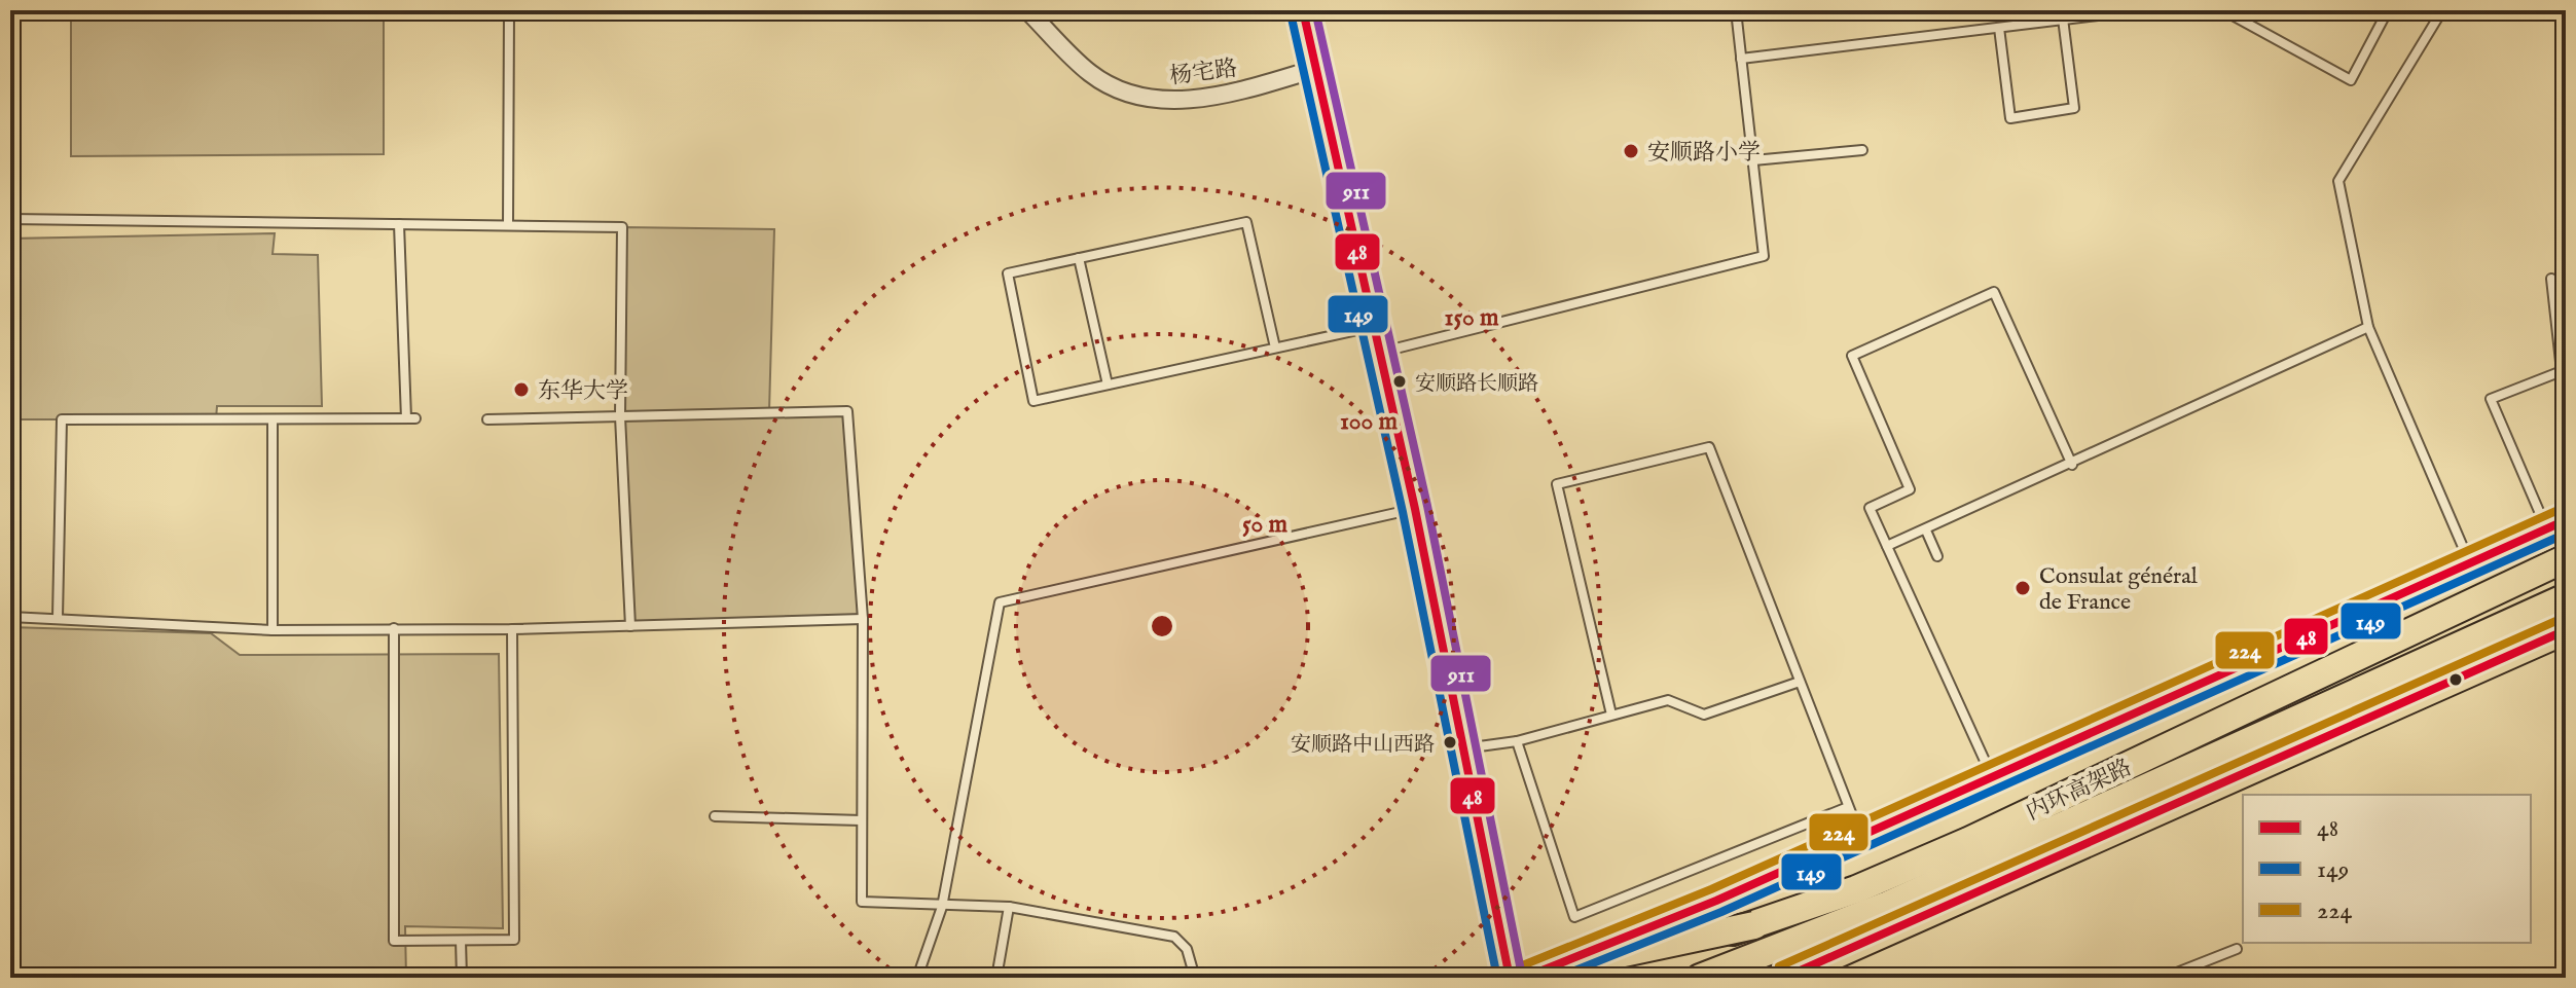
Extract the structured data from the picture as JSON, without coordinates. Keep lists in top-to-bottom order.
{
  "streets": {
    "main road": ["内环高架路"],
    "street": ["杨宅路"]
  },
  "places": [
    "安顺路小学",
    "安顺路长顺路",
    "东华大学",
    "Consulat général de France",
    "安顺路中山西路"
  ],
  "lines": [
    "transit line 48",
    "transit line 911",
    "transit line 149",
    "transit line 224"
  ],
  "legend": ["48", "149", "224"],
  "rings": ["150 m", "100 m", "50 m"]
}
